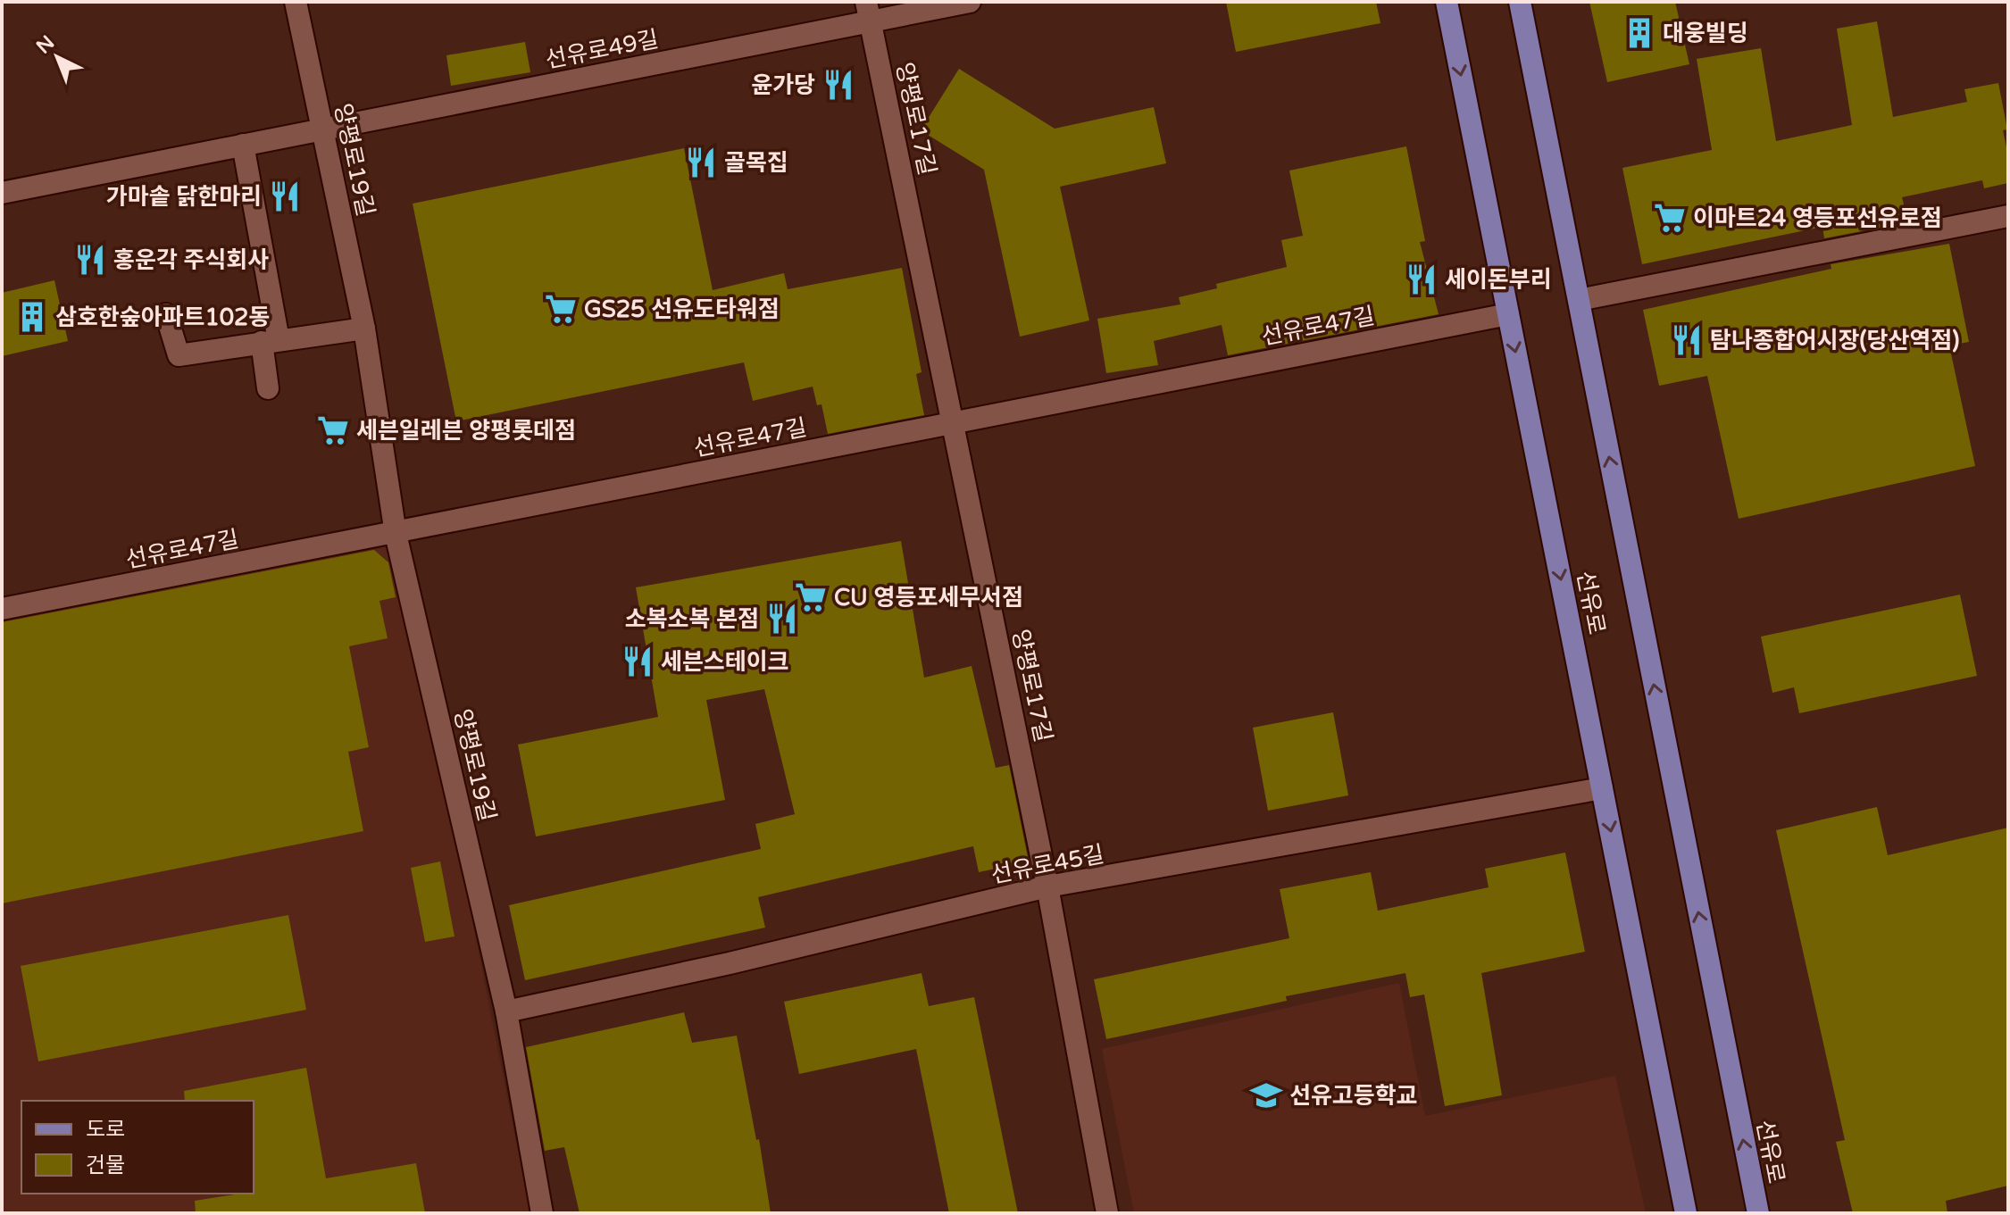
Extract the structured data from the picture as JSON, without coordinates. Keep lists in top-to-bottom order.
{
  "streets": {
    "main road": ["선유로"],
    "street": [
      "선유로49길",
      "양평로17길",
      "양평로19길",
      "선유로47길",
      "선유로45길"
    ]
  },
  "crossings": [
    ["선유로49길", "양평로17길"],
    ["선유로49길", "양평로19길"],
    ["양평로17길", "선유로47길"],
    ["양평로17길", "선유로45길"],
    ["양평로19길", "선유로47길"],
    ["양평로19길", "선유로45길"],
    ["선유로47길", "선유로"],
    ["선유로", "선유로45길"]
  ],
  "places": {
    "building": ["대웅빌딩", "삼호한숲아파트102동"],
    "restaurant": [
      "윤가당",
      "골목집",
      "가마솥 닭한마리",
      "홍운각 주식회사",
      "세이돈부리",
      "탐나종합어시장(당산역점)",
      "소복소복 본점",
      "세븐스테이크"
    ],
    "supermarket": [
      "이마트24 영등포선유로점",
      "GS25 선유도타워점",
      "세븐일레븐 양평롯데점",
      "CU 영등포세무서점"
    ],
    "school or university": ["선유고등학교"]
  },
  "legend": ["도로", "건물"],
  "north": "top left"
}
